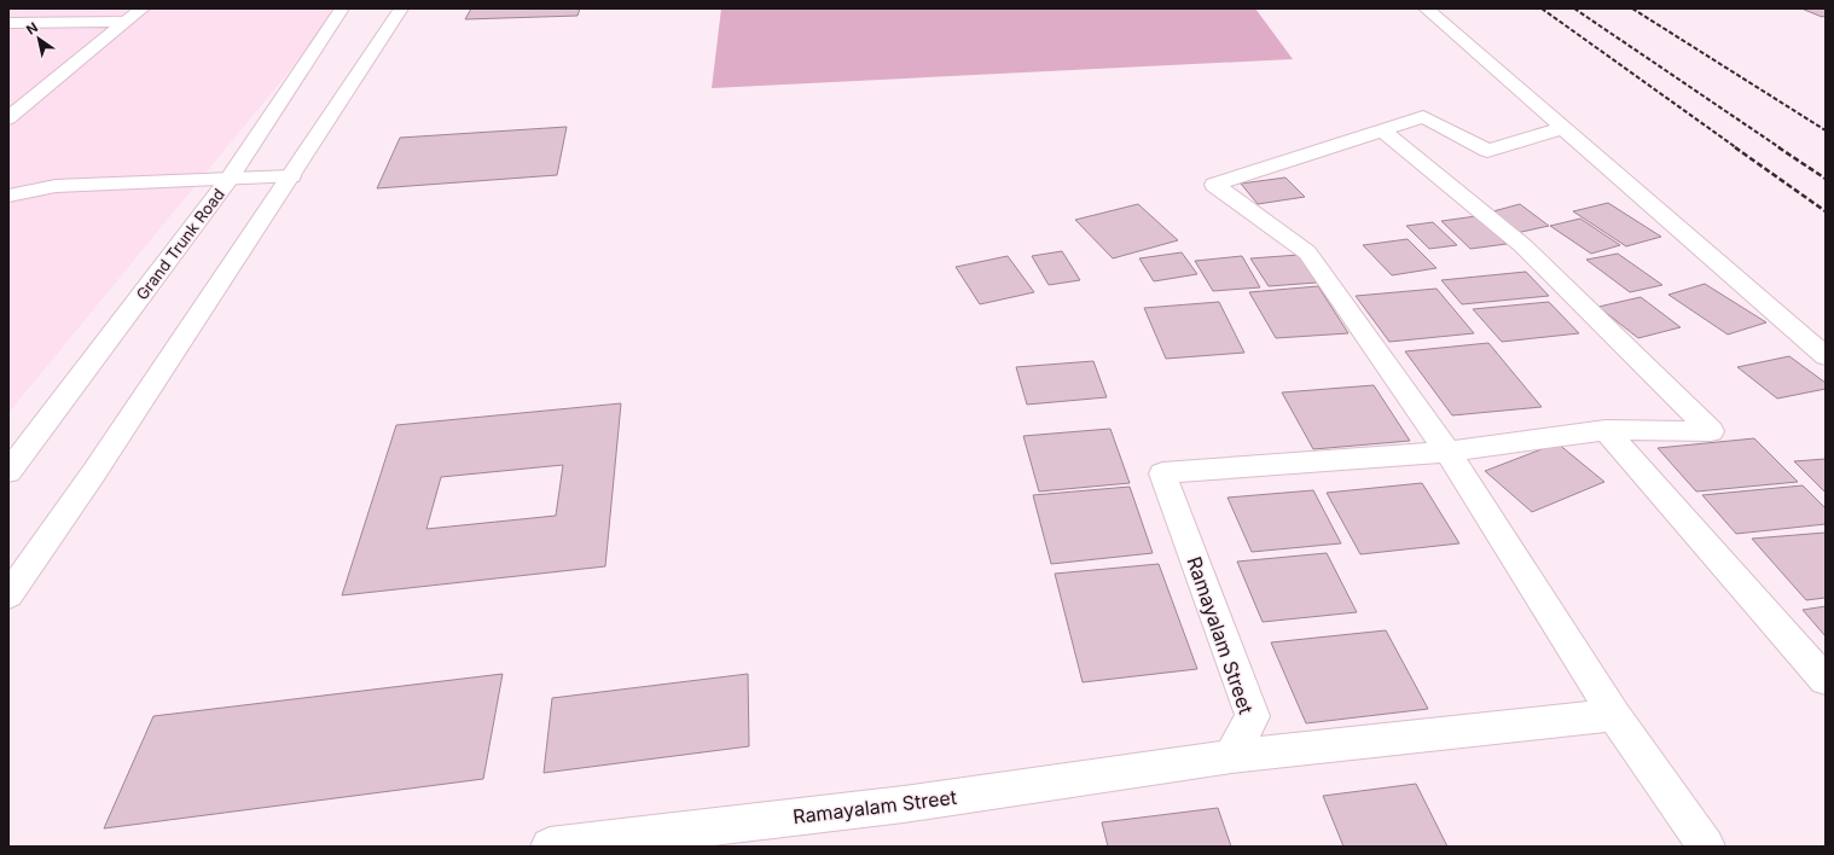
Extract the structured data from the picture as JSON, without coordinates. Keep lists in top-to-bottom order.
{
  "streets": {
    "street": ["Grand Trunk Road", "Ramayalam Street"]
  },
  "north": "top left"
}
